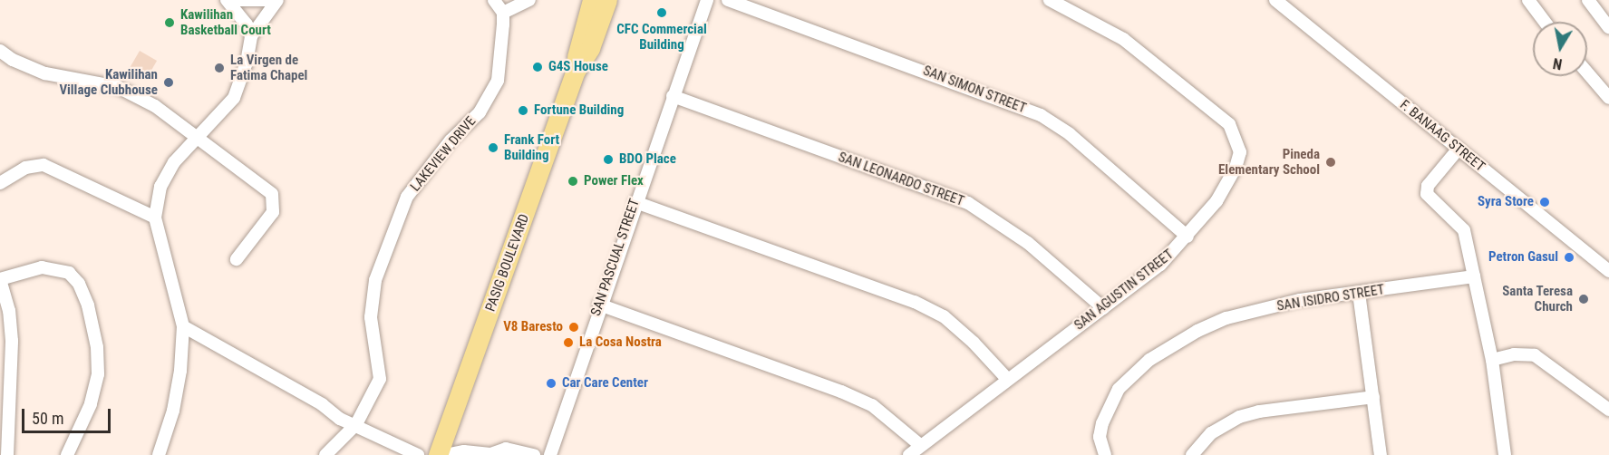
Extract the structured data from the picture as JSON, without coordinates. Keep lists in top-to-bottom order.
{
  "streets": {
    "main road": ["PASIG BOULEVARD"],
    "street": [
      "SAN SIMON STREET",
      "F. BANAAG STREET",
      "LAKEVIEW DRIVE",
      "SAN LEONARDO STREET",
      "SAN PASCUAL STREET",
      "SAN AGUSTIN STREET",
      "SAN ISIDRO STREET"
    ]
  },
  "crossings": [
    ["SAN SIMON STREET", "SAN AGUSTIN STREET"],
    ["SAN LEONARDO STREET", "SAN PASCUAL STREET"],
    ["SAN LEONARDO STREET", "SAN AGUSTIN STREET"]
  ],
  "places": [
    "CFC Commercial Building",
    "Kawilihan Basketball Court",
    "G4S House",
    "La Virgen de Fatima Chapel",
    "Kawilihan Village Clubhouse",
    "Fortune Building",
    "Frank Fort Building",
    "BDO Place",
    "Pineda Elementary School",
    "Power Flex",
    "Syra Store",
    "Petron Gasul",
    "Santa Teresa Church",
    "V8 Baresto",
    "La Cosa Nostra",
    "Car Care Center"
  ],
  "scale_bar": "50 m",
  "north": "bottom"
}
